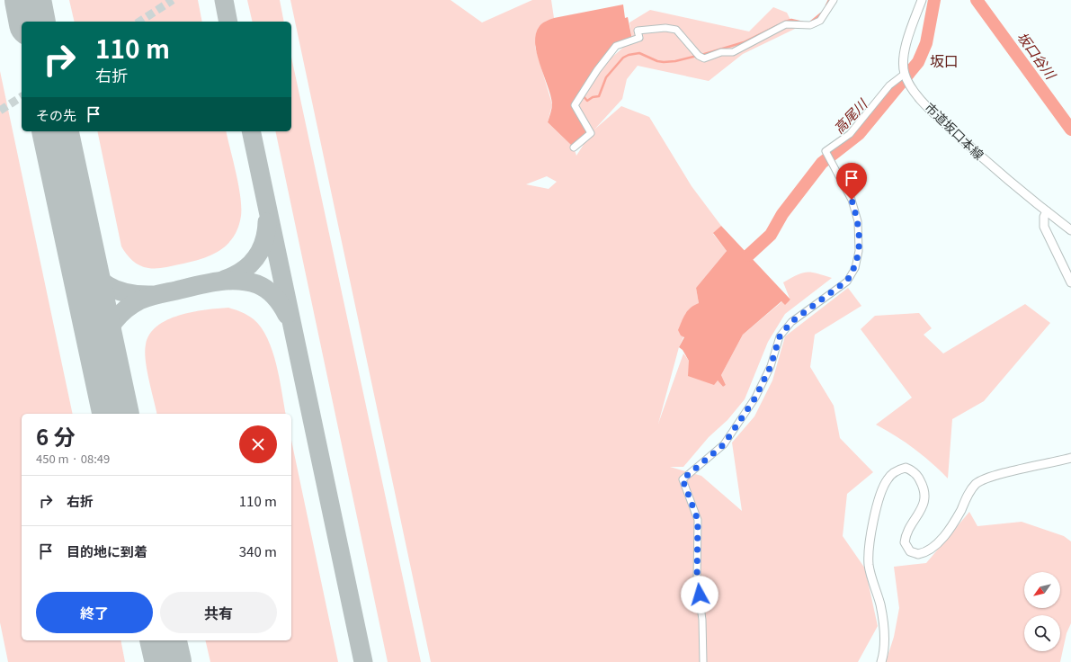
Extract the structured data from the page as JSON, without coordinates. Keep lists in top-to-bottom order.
{
  "streets": {
    "street": ["市道坂口本線"]
  },
  "districts": ["坂口"],
  "water": ["坂口谷川", "高尾川"],
  "north": "bottom left",
  "page": {
    "turn": ["110 m", "右折"],
    "then": "その先",
    "heading": ["6 分", "450 m · 08:49"],
    "list": [
      {
        "name": "右折",
        "value": "110 m"
      },
      {
        "name": "目的地に到着",
        "value": "340 m"
      }
    ],
    "buttons": ["終了", "共有"]
  }
}
